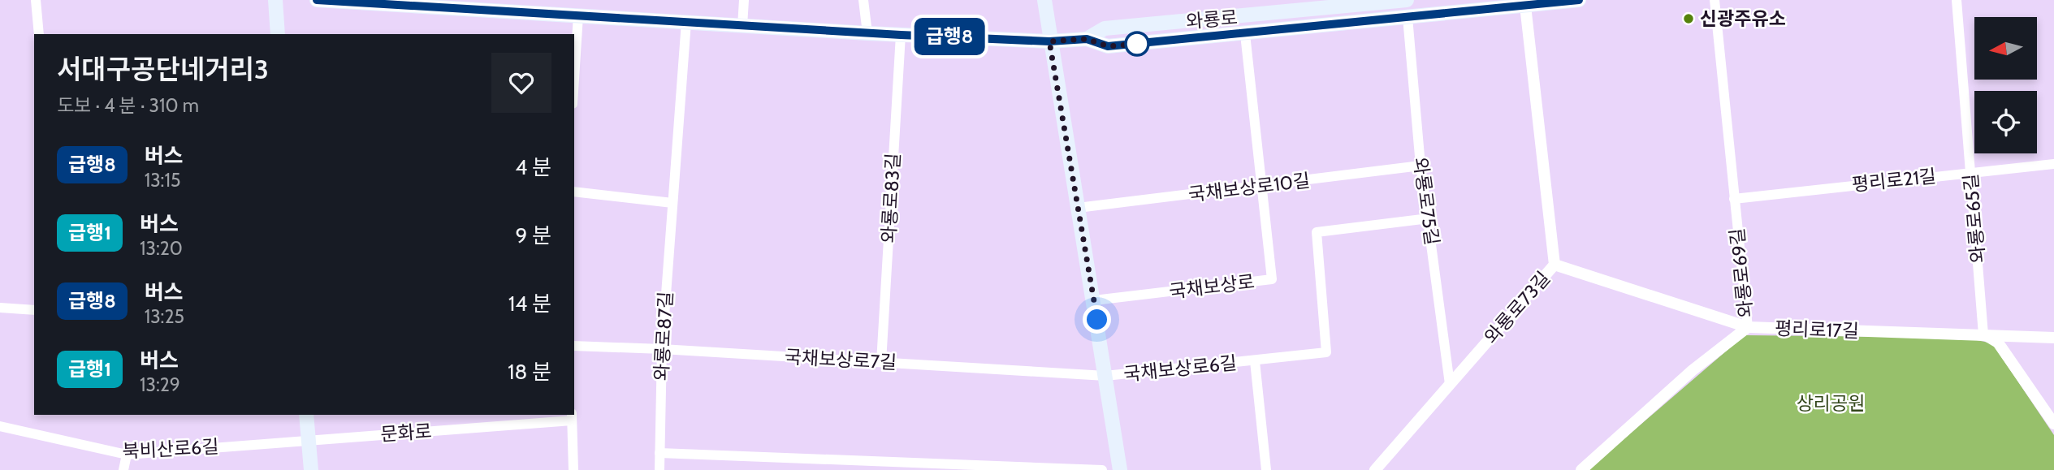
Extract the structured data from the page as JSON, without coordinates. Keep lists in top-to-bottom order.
{
  "streets": {
    "main road": ["와룡로"],
    "street": [
      "평리로21길",
      "국채보상로10길",
      "와룡로83길",
      "와룡로75길",
      "와룡로65길",
      "와룡로69길",
      "국채보상로",
      "와룡로73길",
      "평리로17길",
      "와룡로87길",
      "국채보상로7길",
      "국채보상로6길",
      "문화로",
      "북비산로6길"
    ]
  },
  "crossings": [
    ["와룡로", "국채보상로10길"],
    ["와룡로", "와룡로83길"],
    ["와룡로", "와룡로75길"],
    ["와룡로", "국채보상로"],
    ["와룡로", "와룡로73길"],
    ["와룡로", "와룡로87길"],
    ["평리로21길", "와룡로65길"],
    ["평리로21길", "와룡로69길"],
    ["국채보상로10길", "와룡로75길"],
    ["국채보상로10길", "국채보상로"],
    ["와룡로83길", "국채보상로7길"],
    ["와룡로75길", "와룡로73길"],
    ["와룡로75길", "국채보상로6길"],
    ["와룡로65길", "평리로17길"],
    ["와룡로69길", "평리로17길"],
    ["와룡로73길", "평리로17길"],
    ["와룡로87길", "국채보상로7길"],
    ["국채보상로7길", "국채보상로6길"],
    ["문화로", "북비산로6길"]
  ],
  "parks": ["상리공원"],
  "places": ["신광주유소"],
  "lines": ["bus line 급행8"],
  "north": "left",
  "page": {
    "on_map": "급행8",
    "heading": ["서대구공단네거리3", "도보 · 4 분 · 310 m"],
    "list": [
      {
        "mark": "급행8",
        "name": "버스",
        "note": "13:15",
        "value": "4 분"
      },
      {
        "mark": "급행1",
        "name": "버스",
        "note": "13:20",
        "value": "9 분"
      },
      {
        "mark": "급행8",
        "name": "버스",
        "note": "13:25",
        "value": "14 분"
      },
      {
        "mark": "급행1",
        "name": "버스",
        "note": "13:29",
        "value": "18 분"
      }
    ]
  }
}
